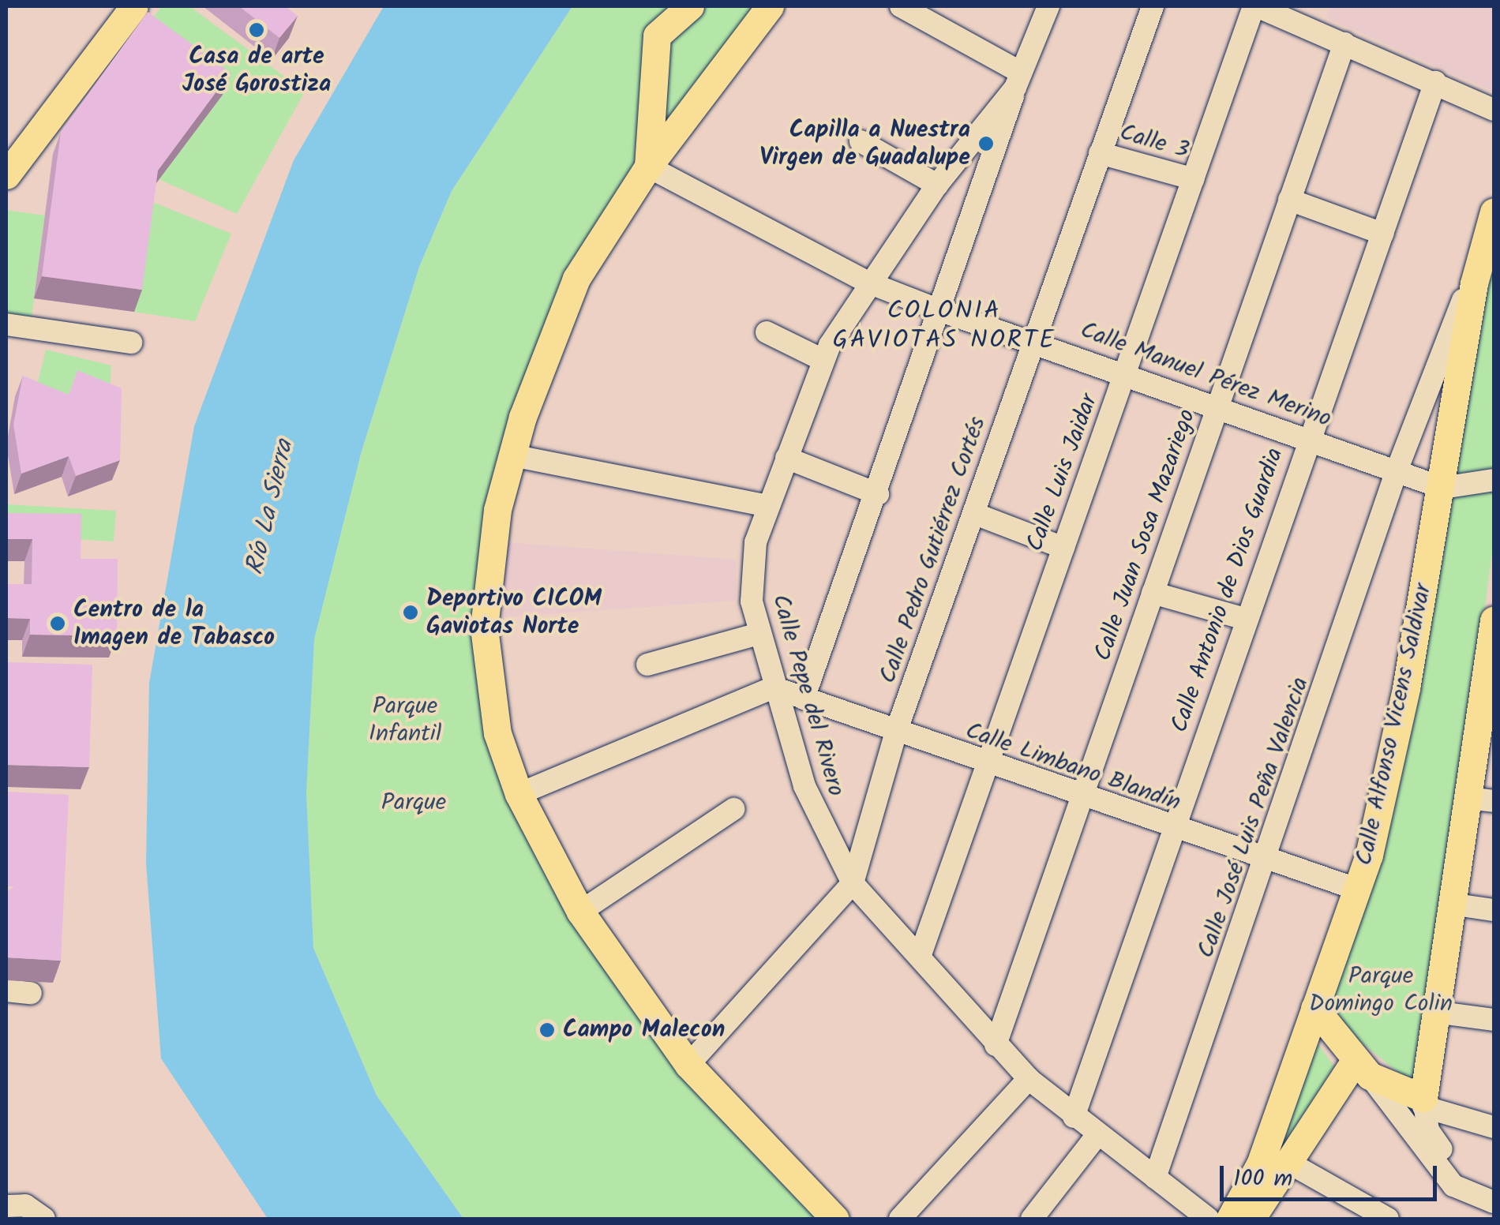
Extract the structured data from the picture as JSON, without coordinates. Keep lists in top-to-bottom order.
{
  "streets": {
    "main road": ["Calle Alfonso Vicens Saldivar"],
    "street": [
      "Calle 3",
      "Calle Manuel Pérez Merino",
      "Calle Luis Jaidar",
      "Calle Juan Sosa Mazariego",
      "Calle Pedro Gutiérrez Cortés",
      "Calle Antonio de Dios Guardia",
      "Calle Pepe del Rivero",
      "Calle Limbano Blandín",
      "Calle José Luis Peña Valencia"
    ]
  },
  "crossings": [
    ["Calle 3", "Calle Luis Jaidar"],
    ["Calle 3", "Calle Pedro Gutiérrez Cortés"],
    ["Calle Manuel Pérez Merino", "Calle Luis Jaidar"],
    ["Calle Manuel Pérez Merino", "Calle Juan Sosa Mazariego"],
    ["Calle Manuel Pérez Merino", "Calle Pedro Gutiérrez Cortés"],
    ["Calle Manuel Pérez Merino", "Calle Antonio de Dios Guardia"],
    ["Calle Manuel Pérez Merino", "Calle Pepe del Rivero"],
    ["Calle Manuel Pérez Merino", "Calle Alfonso Vicens Saldivar"],
    ["Calle Manuel Pérez Merino", "Calle José Luis Peña Valencia"],
    ["Calle Luis Jaidar", "Calle Pepe del Rivero"],
    ["Calle Luis Jaidar", "Calle Limbano Blandín"],
    ["Calle Juan Sosa Mazariego", "Calle Pepe del Rivero"],
    ["Calle Juan Sosa Mazariego", "Calle Limbano Blandín"],
    ["Calle Pedro Gutiérrez Cortés", "Calle Pepe del Rivero"],
    ["Calle Pedro Gutiérrez Cortés", "Calle Limbano Blandín"],
    ["Calle Antonio de Dios Guardia", "Calle Pepe del Rivero"],
    ["Calle Antonio de Dios Guardia", "Calle Limbano Blandín"],
    ["Calle Pepe del Rivero", "Calle Limbano Blandín"],
    ["Calle Pepe del Rivero", "Calle José Luis Peña Valencia"],
    ["Calle Alfonso Vicens Saldivar", "Calle Limbano Blandín"],
    ["Calle Alfonso Vicens Saldivar", "Calle José Luis Peña Valencia"],
    ["Calle Limbano Blandín", "Calle José Luis Peña Valencia"]
  ],
  "districts": ["COLONIA GAVIOTAS NORTE"],
  "water": ["Río La Sierra"],
  "parks": ["Parque Infantil", "Parque", "Parque Domingo Colin"],
  "places": [
    "Casa de arte José Gorostiza",
    "Capilla a Nuestra Virgen de Guadalupe",
    "Deportivo CICOM Gaviotas Norte",
    "Centro de la Imagen de Tabasco",
    "Campo Malecon"
  ],
  "scale_bar": "100 m"
}
